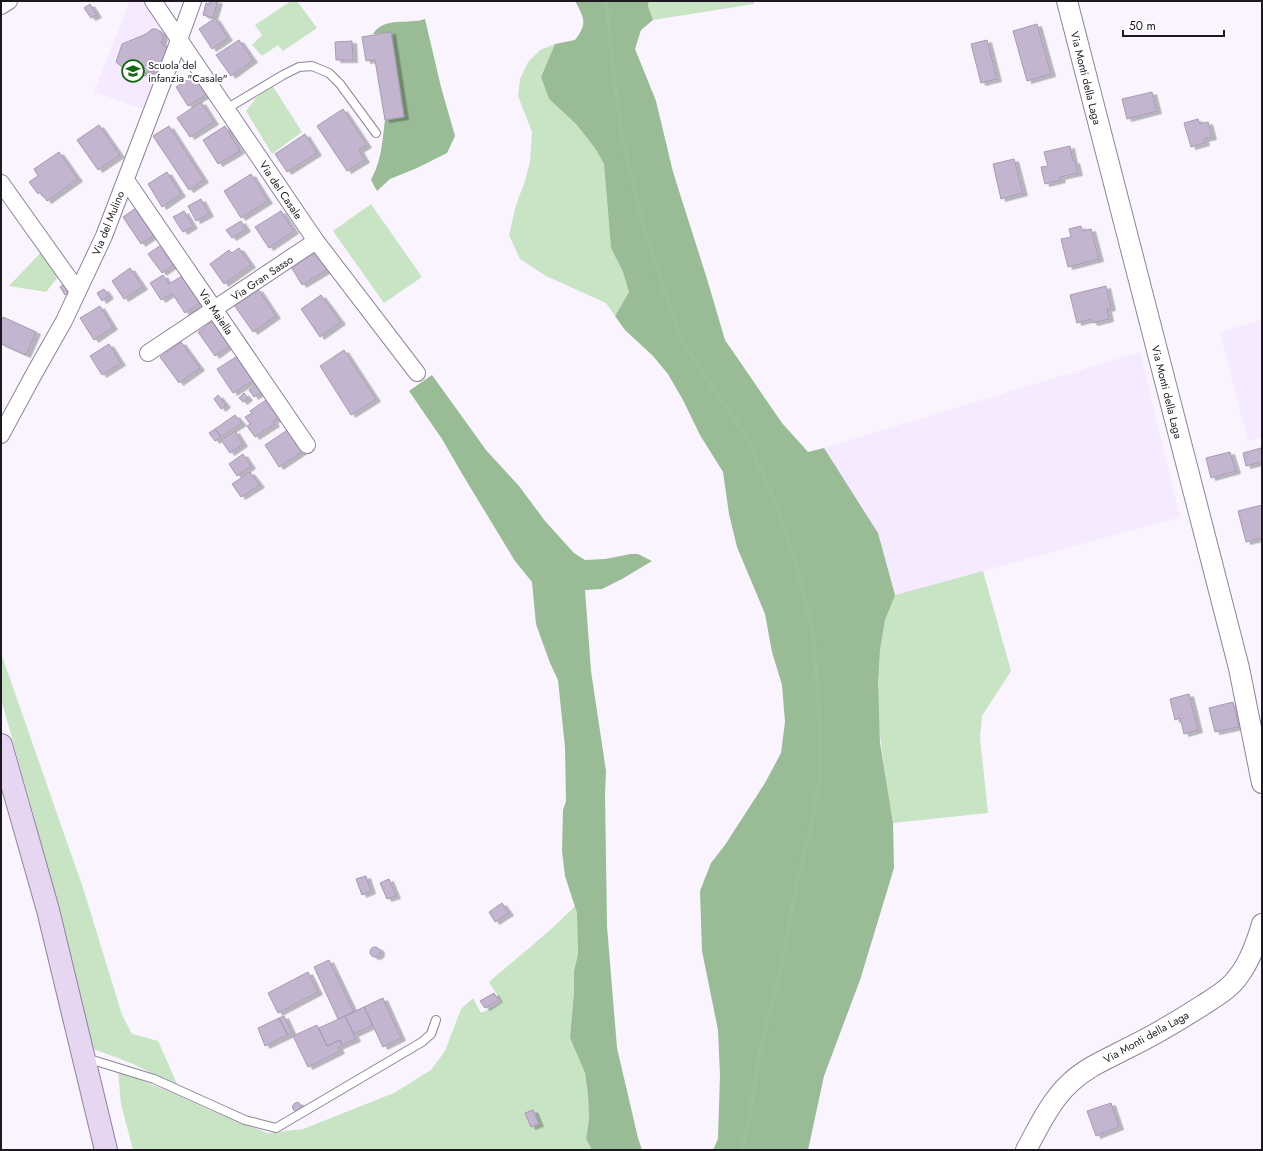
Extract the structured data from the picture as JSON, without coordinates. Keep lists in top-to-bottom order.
{
  "streets": {
    "street": [
      "Via Monti della Laga",
      "Via del Casale",
      "Via del Mulino",
      "Via Gran Sasso",
      "Via Maiella"
    ]
  },
  "crossings": [
    ["Via del Casale", "Via del Mulino"],
    ["Via del Casale", "Via Gran Sasso"],
    ["Via del Mulino", "Via Maiella"],
    ["Via Gran Sasso", "Via Maiella"]
  ],
  "places": {
    "school or university": ["Scuola del infanzia \"Casale\""]
  },
  "scale_bar": "50 m"
}
